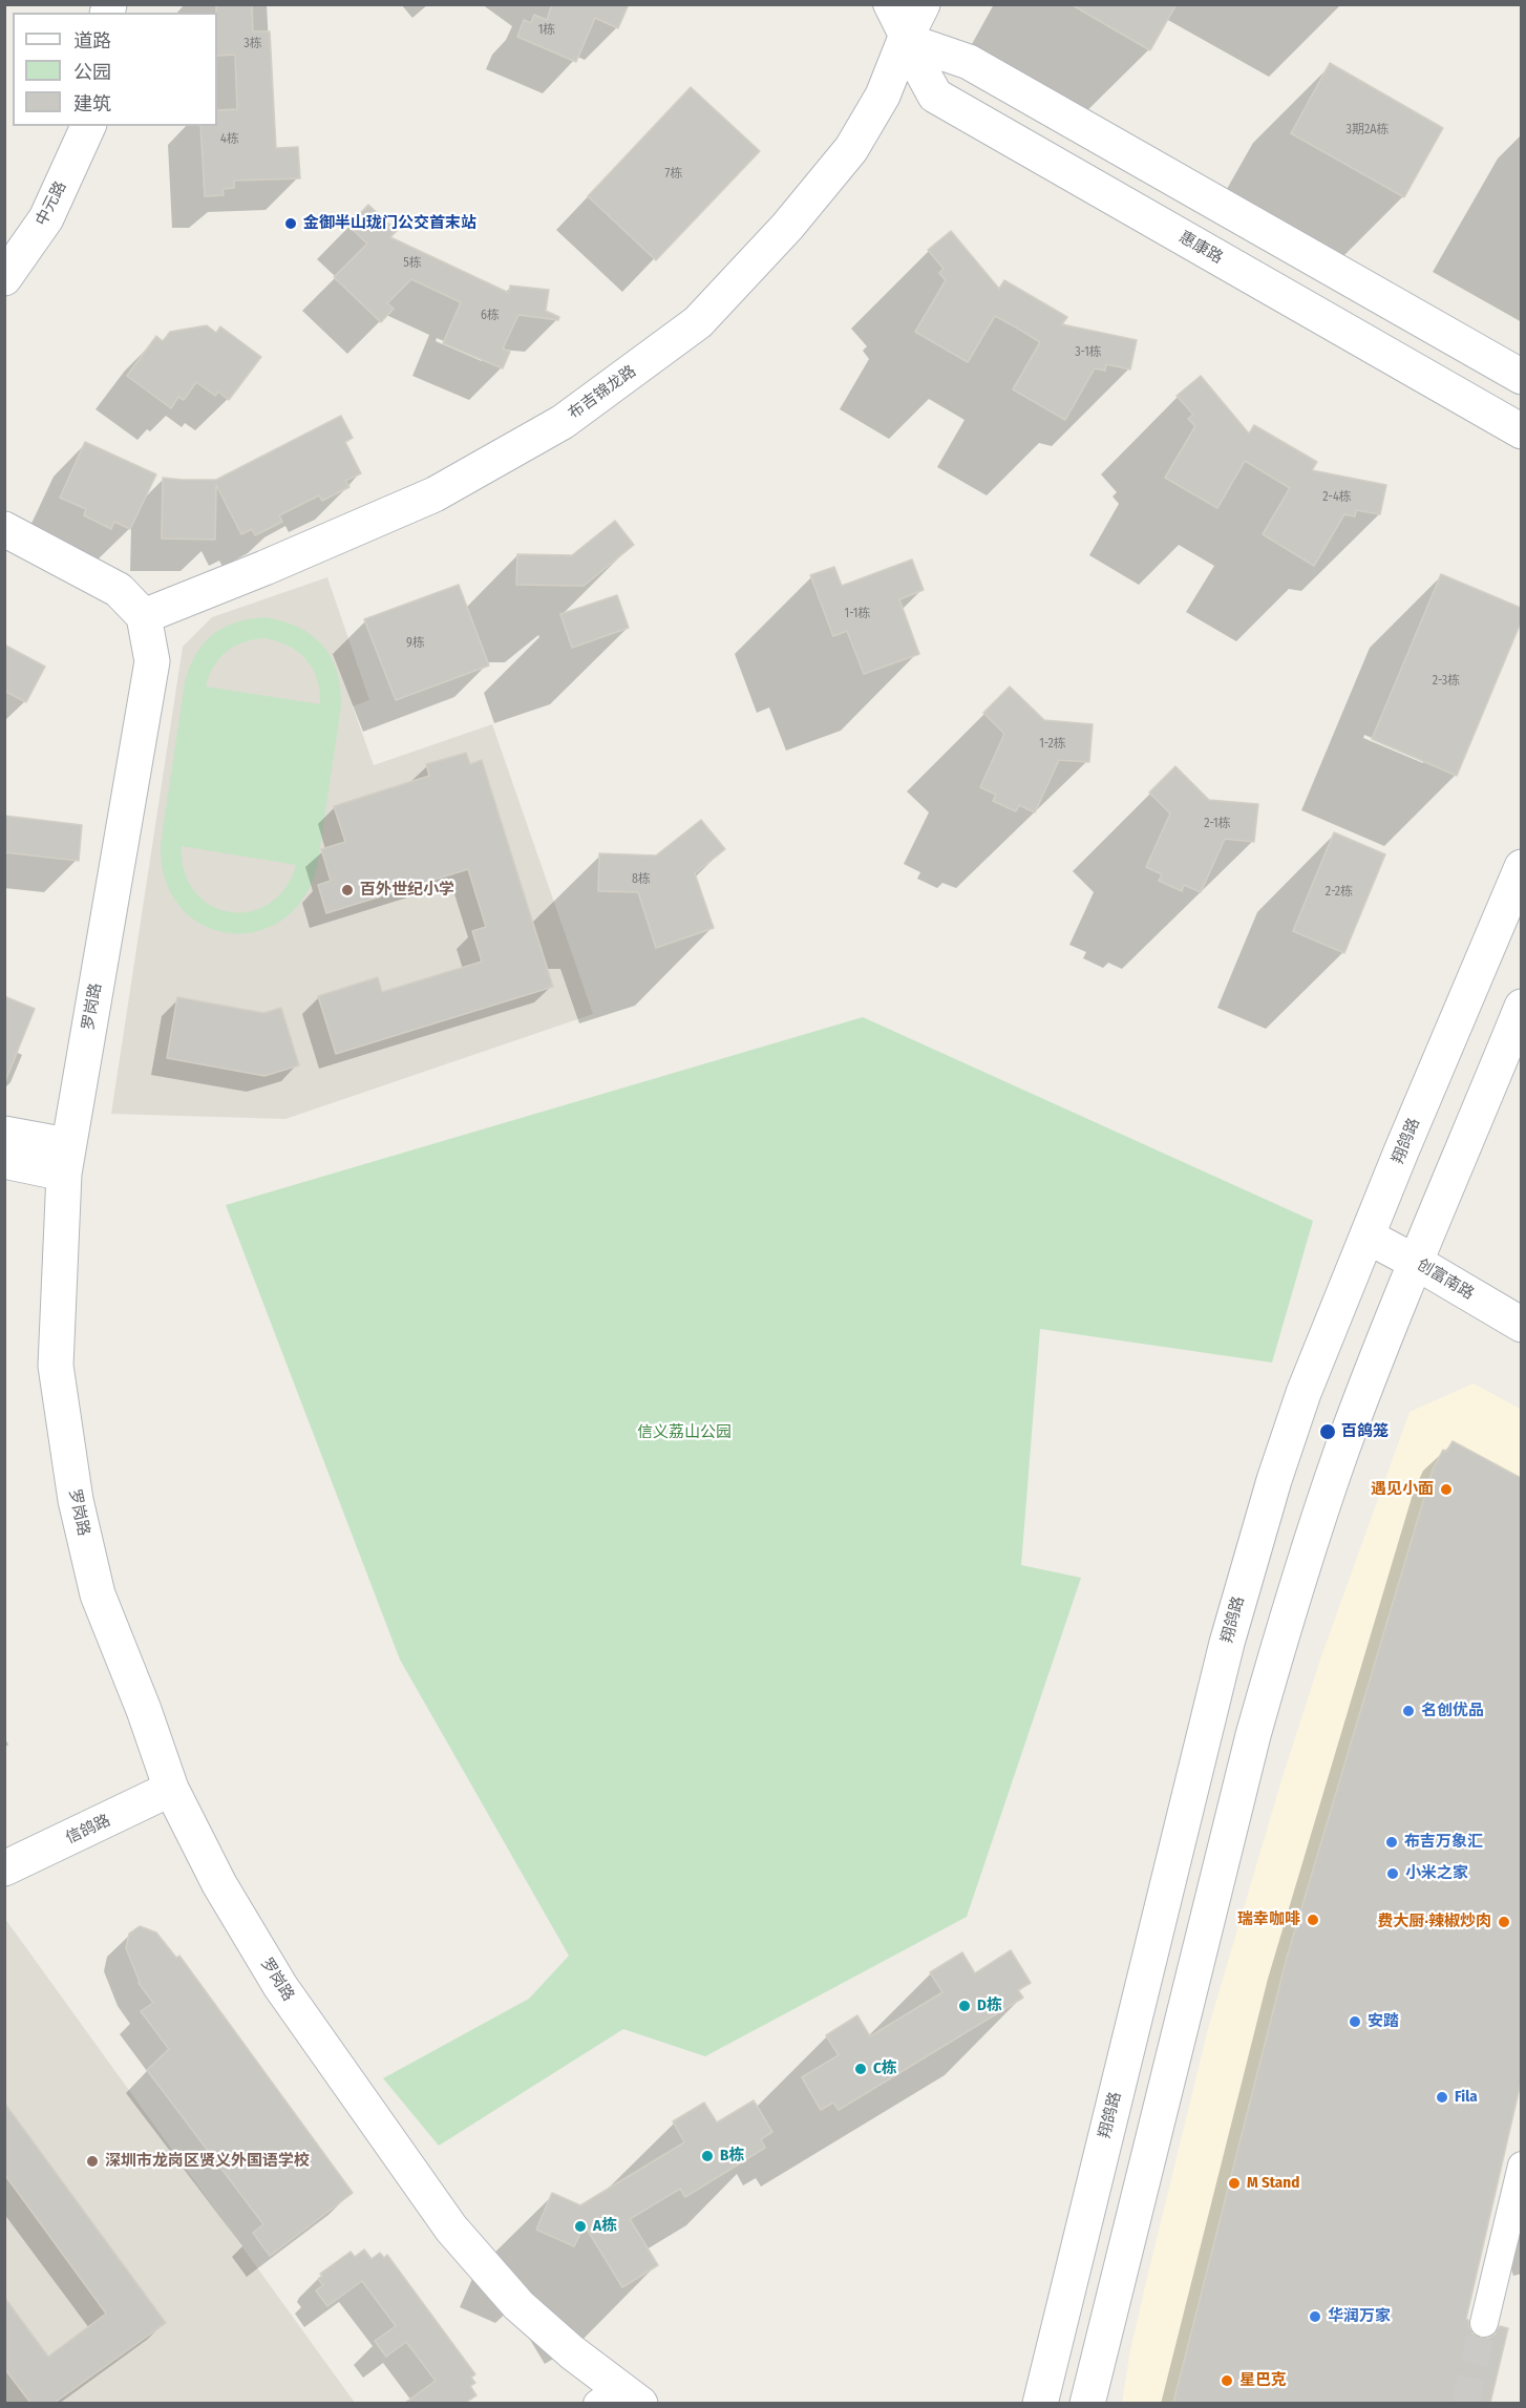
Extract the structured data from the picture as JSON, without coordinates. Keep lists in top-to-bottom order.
{
  "streets": {
    "street": [
      "中元路",
      "惠康路",
      "布吉锦龙路",
      "罗岗路",
      "翔鸽路",
      "创富南路",
      "信鸽路"
    ]
  },
  "crossings": [
    ["惠康路", "布吉锦龙路"],
    ["布吉锦龙路", "罗岗路"],
    ["罗岗路", "信鸽路"],
    ["翔鸽路", "创富南路"]
  ],
  "parks": ["信义荔山公园"],
  "places": [
    "金御半山珑门公交首末站",
    "百外世纪小学",
    "百鸽笼",
    "遇见小面",
    "名创优品",
    "布吉万象汇",
    "小米之家",
    "瑞幸咖啡",
    "费大厨·辣椒炒肉",
    "D栋",
    "安踏",
    "C栋",
    "Fila",
    "B栋",
    "深圳市龙岗区贤义外国语学校",
    "M Stand",
    "A栋",
    "华润万家",
    "星巴克"
  ],
  "house_numbers": [
    "1栋",
    "3栋",
    "3期2A栋",
    "4栋",
    "7栋",
    "5栋",
    "6栋",
    "3-1栋",
    "2-4栋",
    "1-1栋",
    "9栋",
    "2-3栋",
    "1-2栋",
    "2-1栋",
    "8栋",
    "2-2栋"
  ],
  "legend": ["道路", "公园", "建筑"]
}
